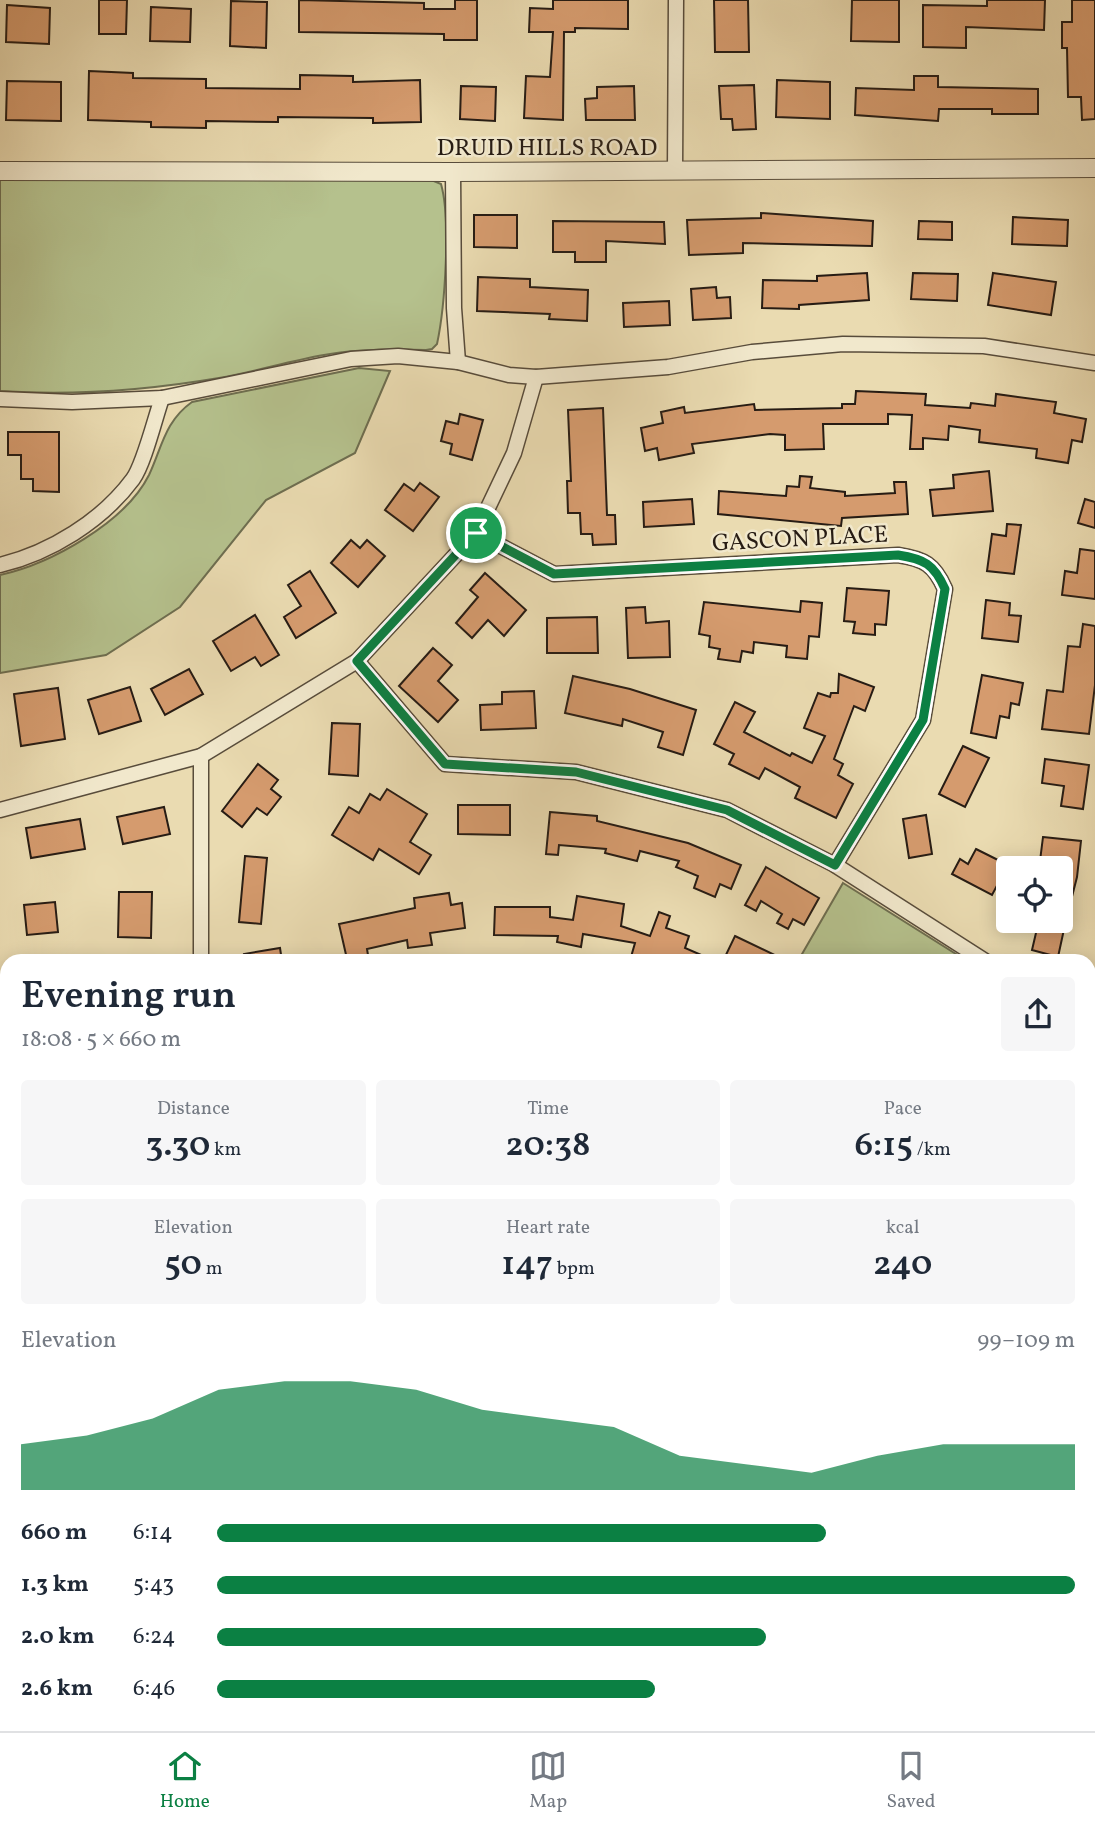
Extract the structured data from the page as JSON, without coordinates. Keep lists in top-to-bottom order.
{
  "streets": {
    "street": ["DRUID HILLS ROAD", "GASCON PLACE"]
  },
  "page": {
    "heading": ["Evening run", "18:08 · 5 × 660 m"],
    "stats": [
      ["Distance", "3.30 km"],
      ["Time", "20:38"],
      ["Pace", "6:15 /km"],
      ["Elevation", "50 m"],
      ["Heart rate", "147 bpm"],
      ["kcal", "240"]
    ],
    "chart": ["Elevation", "99–109 m"],
    "list": [
      {
        "name": "660 m",
        "note": "6:14"
      },
      {
        "name": "1.3 km",
        "note": "5:43"
      },
      {
        "name": "2.0 km",
        "note": "6:24"
      },
      {
        "name": "2.6 km",
        "note": "6:46"
      }
    ],
    "tabs": ["Home", "Map", "Saved"]
  }
}
